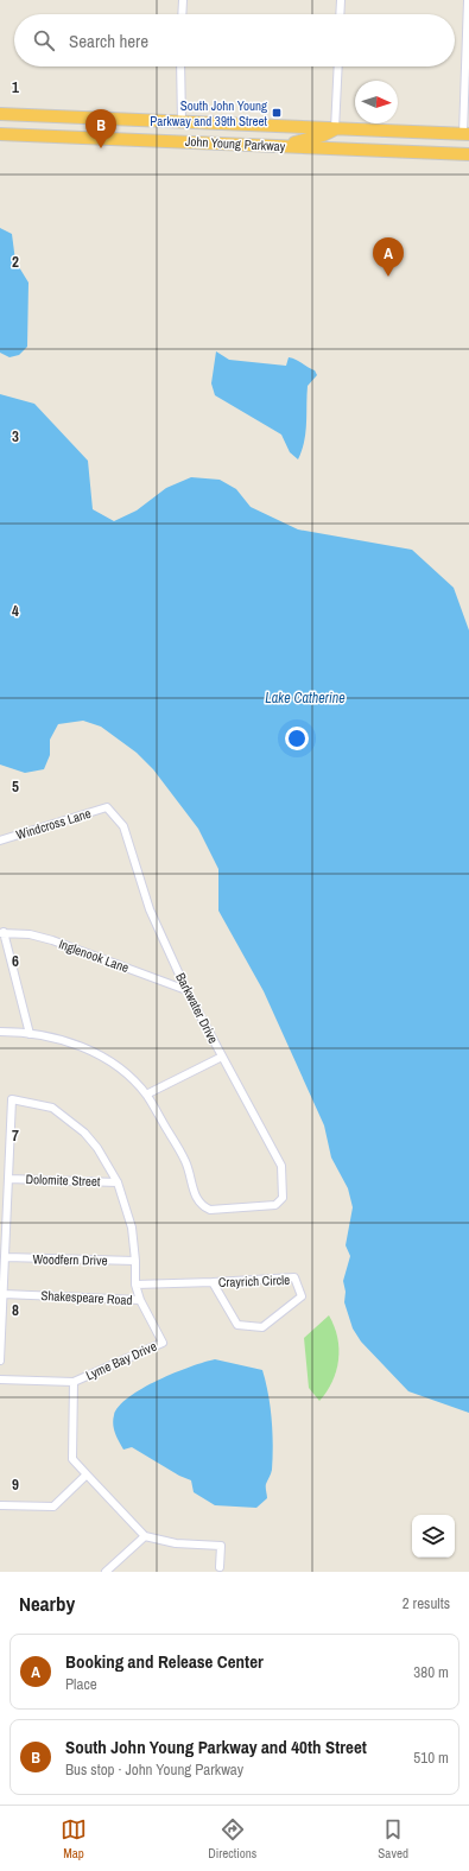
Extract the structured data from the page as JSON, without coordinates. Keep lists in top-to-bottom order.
{
  "streets": {
    "highway": ["John Young Parkway"],
    "street": [
      "Windcross Lane",
      "Inglenook Lane",
      "Barkwater Drive",
      "Dolomite Street",
      "Woodfern Drive",
      "Crayrich Circle",
      "Shakespeare Road",
      "Lyme Bay Drive"
    ]
  },
  "crossings": [
    ["Windcross Lane", "Barkwater Drive"],
    ["Inglenook Lane", "Barkwater Drive"],
    ["Shakespeare Road", "Lyme Bay Drive"]
  ],
  "water": ["Lake Catherine"],
  "places": {
    "transit": ["South John Young Parkway and 39th Street"]
  },
  "north": "right",
  "page": {
    "search": "Search here",
    "pins": ["B", "A"],
    "heading": ["Nearby", "2 results"],
    "list": [
      {
        "mark": "A",
        "name": "Booking and Release Center",
        "note": "Place",
        "value": "380 m"
      },
      {
        "mark": "B",
        "name": "South John Young Parkway and 40th Street",
        "note": "Bus stop · John Young Parkway",
        "value": "510 m"
      }
    ],
    "nav": ["Map", "Directions", "Saved"]
  },
  "grid": {
    "rows": [
      "1",
      "2",
      "3",
      "4",
      "5",
      "6",
      "7",
      "8",
      "9"
    ]
  }
}
